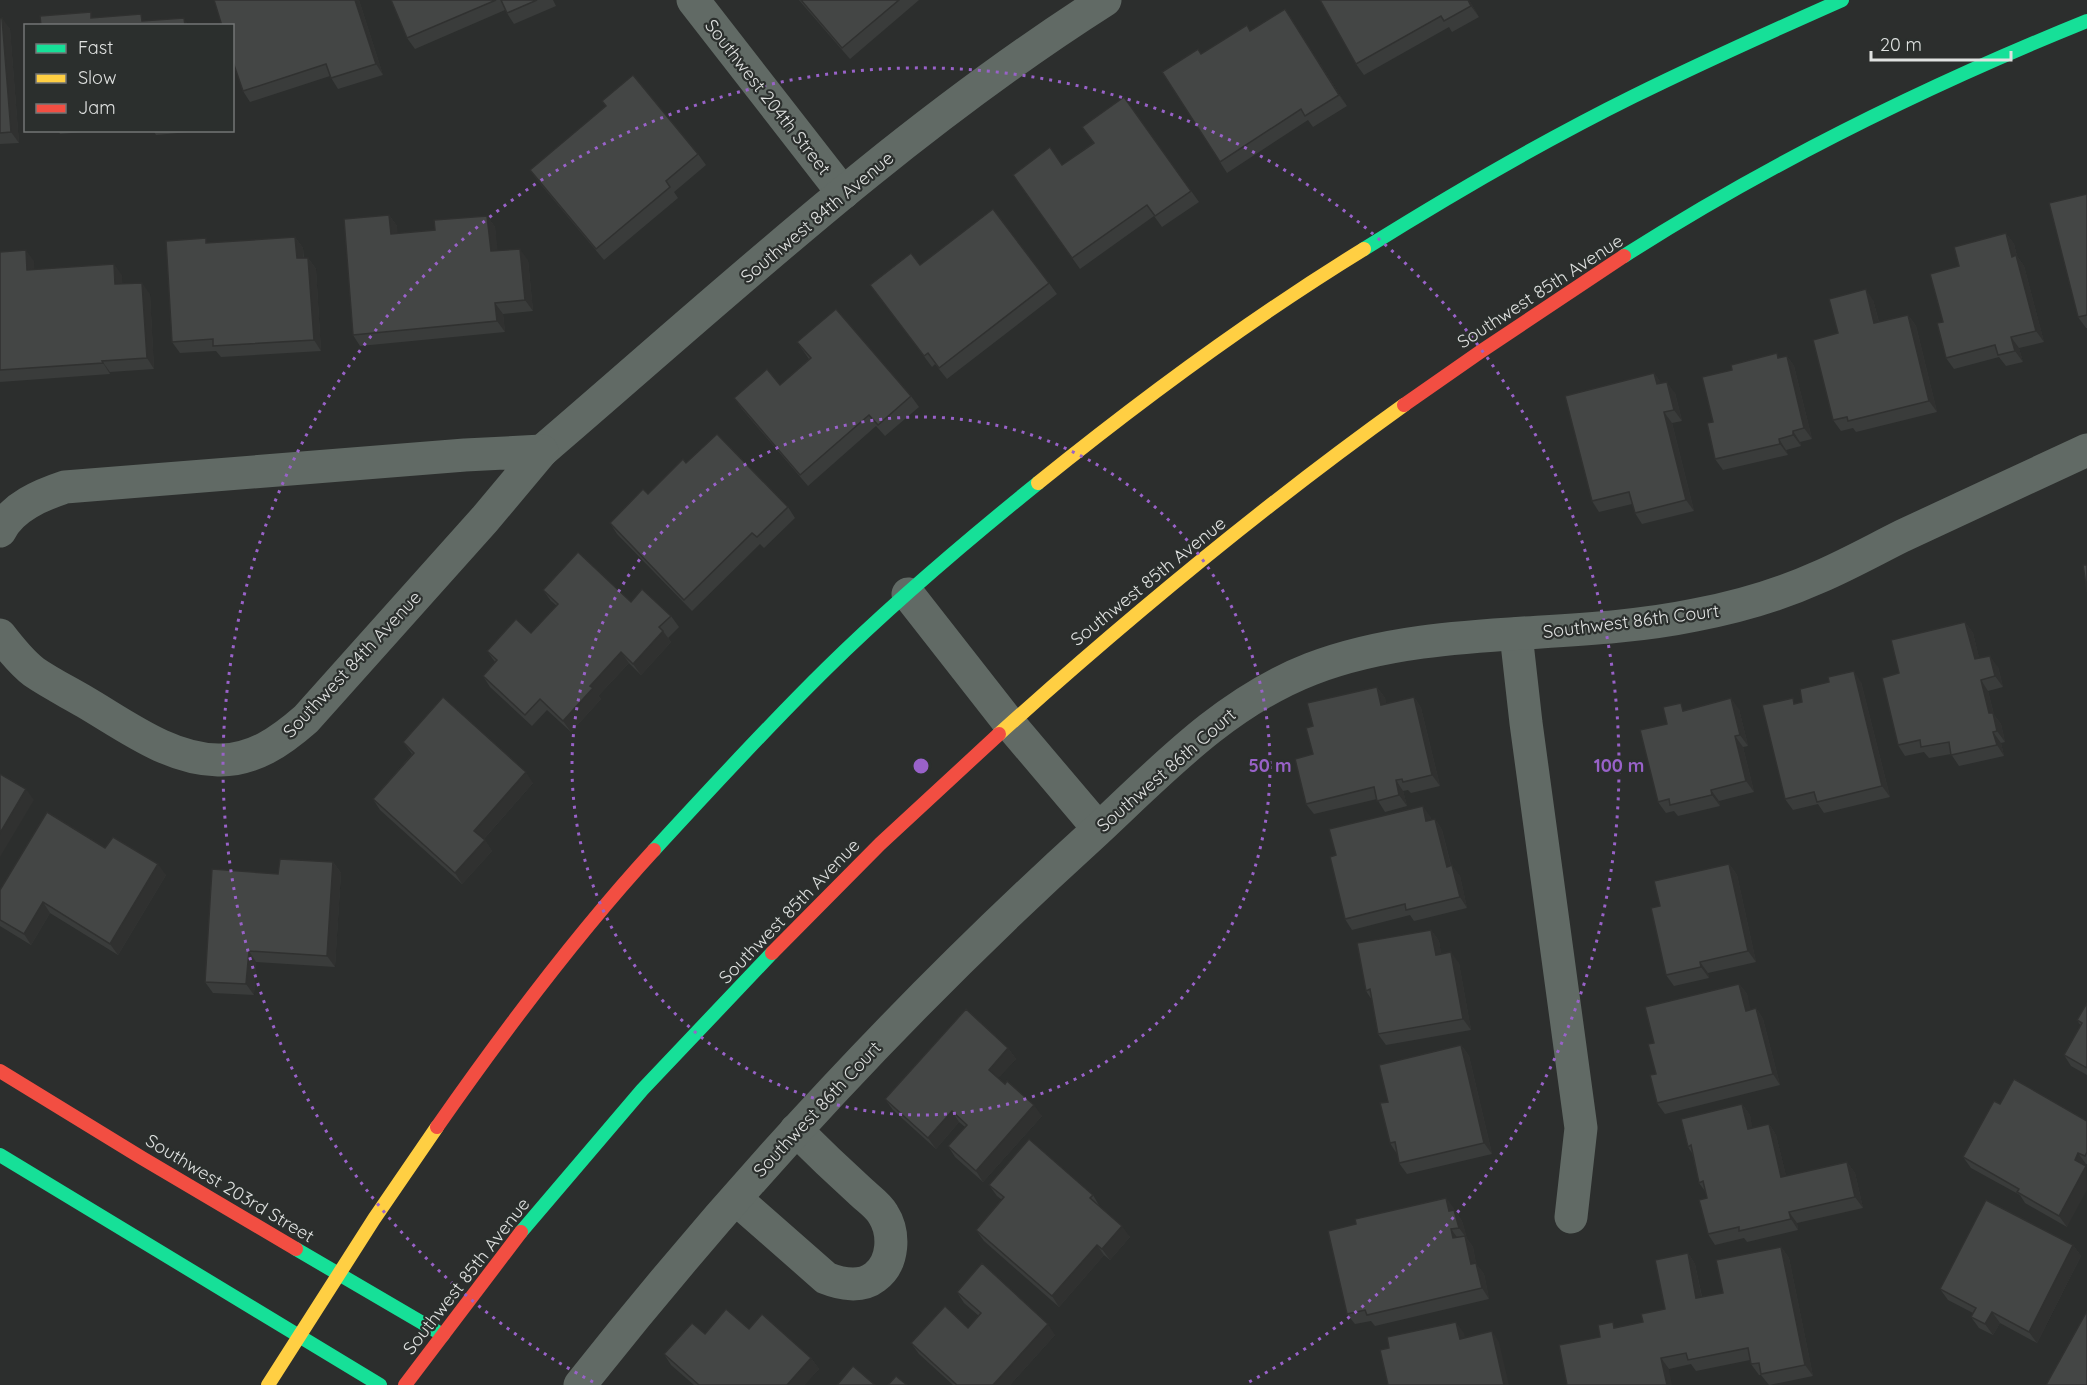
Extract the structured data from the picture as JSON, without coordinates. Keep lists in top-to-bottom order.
{
  "streets": {
    "street": [
      "Southwest 204th Street",
      "Southwest 84th Avenue",
      "Southwest 85th Avenue",
      "Southwest 86th Court",
      "Southwest 203rd Street"
    ]
  },
  "crossings": [
    ["Southwest 204th Street", "Southwest 84th Avenue"],
    ["Southwest 85th Avenue", "Southwest 203rd Street"]
  ],
  "legend": ["Fast", "Slow", "Jam"],
  "scale_bar": "20 m",
  "rings": ["50 m", "100 m"]
}
